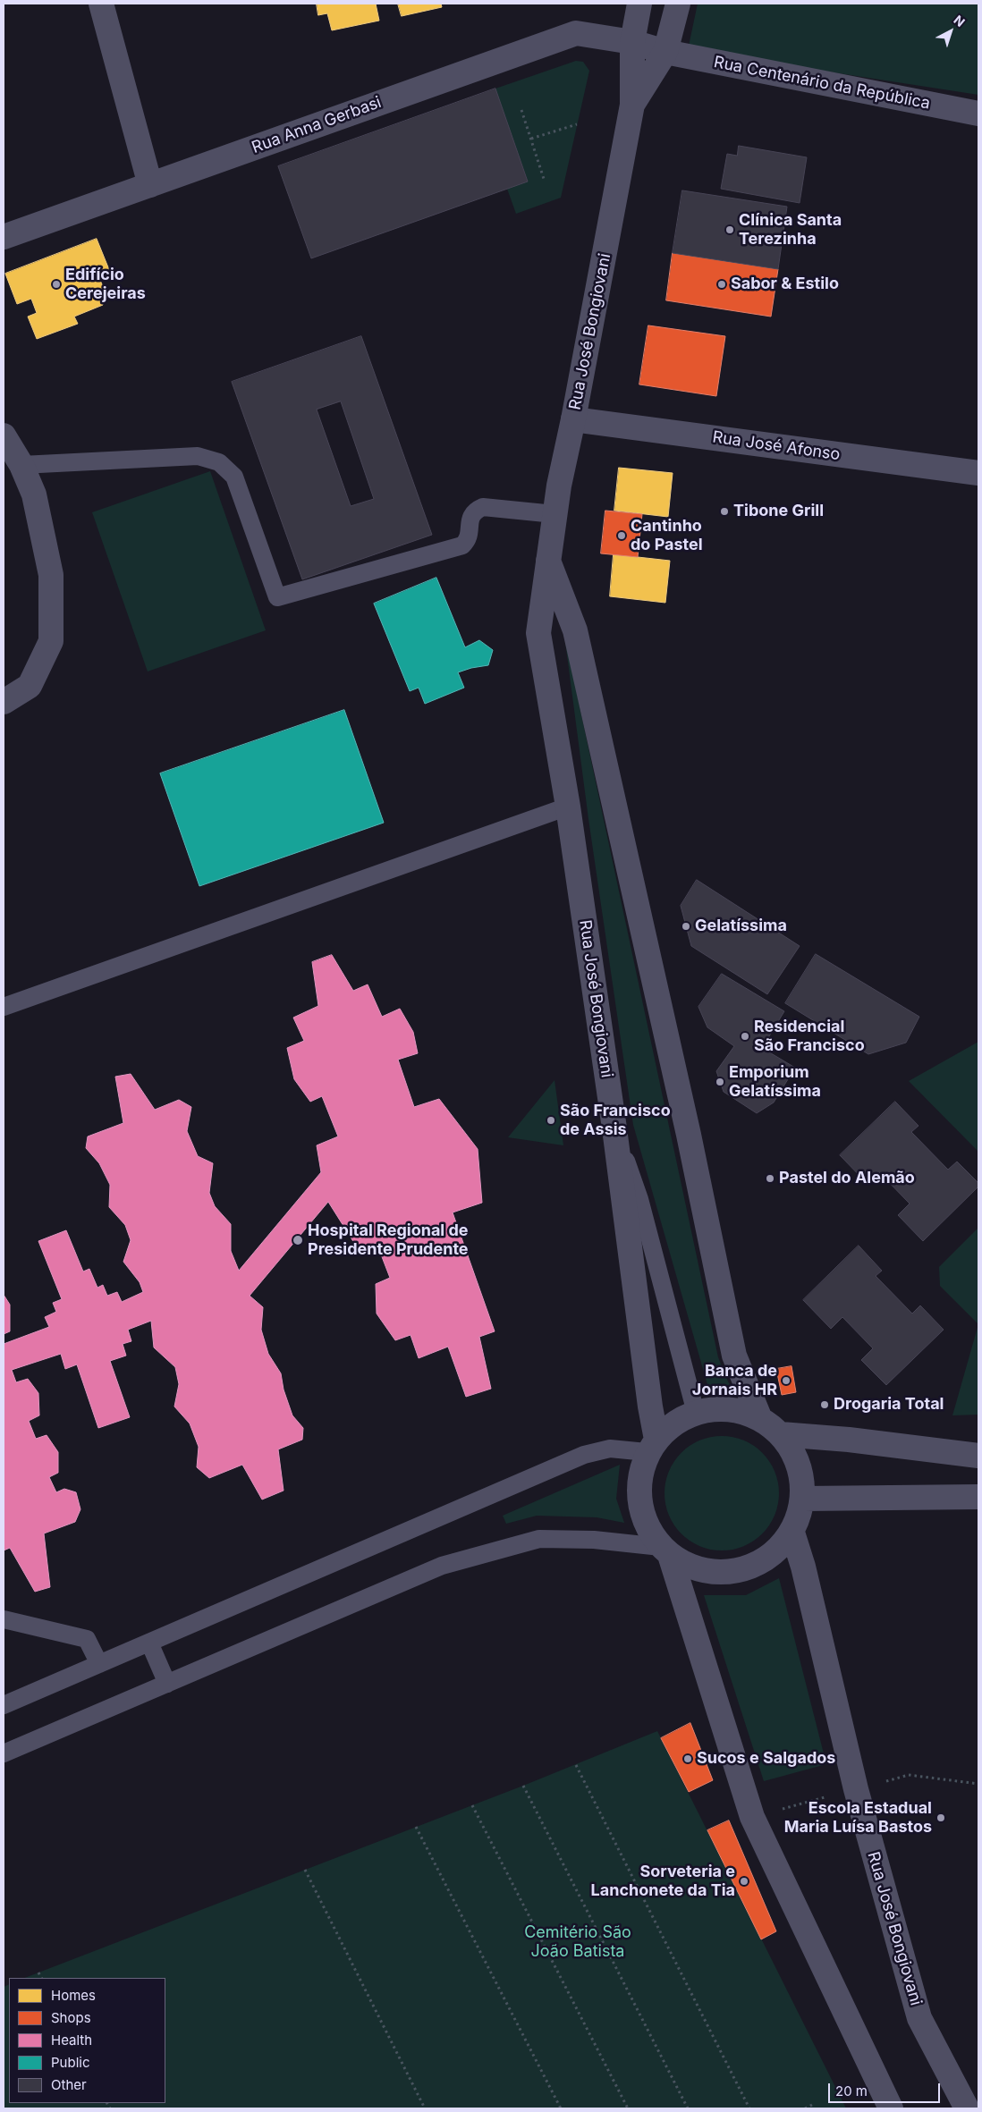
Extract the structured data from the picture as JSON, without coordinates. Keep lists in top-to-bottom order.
{
  "streets": {
    "street": [
      "Rua Centenário da República",
      "Rua Anna Gerbasi",
      "Rua José Bongiovani",
      "Rua José Afonso"
    ]
  },
  "crossings": [
    ["Rua Centenário da República", "Rua Anna Gerbasi"],
    ["Rua Centenário da República", "Rua José Bongiovani"],
    ["Rua Anna Gerbasi", "Rua José Bongiovani"],
    ["Rua José Bongiovani", "Rua José Afonso"]
  ],
  "parks": ["Cemitério São João Batista"],
  "places": [
    "Clínica Santa Terezinha",
    "Edifício Cerejeiras",
    "Sabor & Estilo",
    "Tibone Grill",
    "Cantinho do Pastel",
    "Gelatíssima",
    "Residencial São Francisco",
    "Emporium Gelatíssima",
    "São Francisco de Assis",
    "Pastel do Alemão",
    "Hospital Regional de Presidente Prudente",
    "Banca de Jornais HR",
    "Drogaria Total",
    "Sucos e Salgados",
    "Escola Estadual Maria Luísa Bastos",
    "Sorveteria e Lanchonete da Tia"
  ],
  "legend": [
    "Homes",
    "Shops",
    "Health",
    "Public",
    "Other"
  ],
  "scale_bar": "20 m",
  "north": "top right"
}
